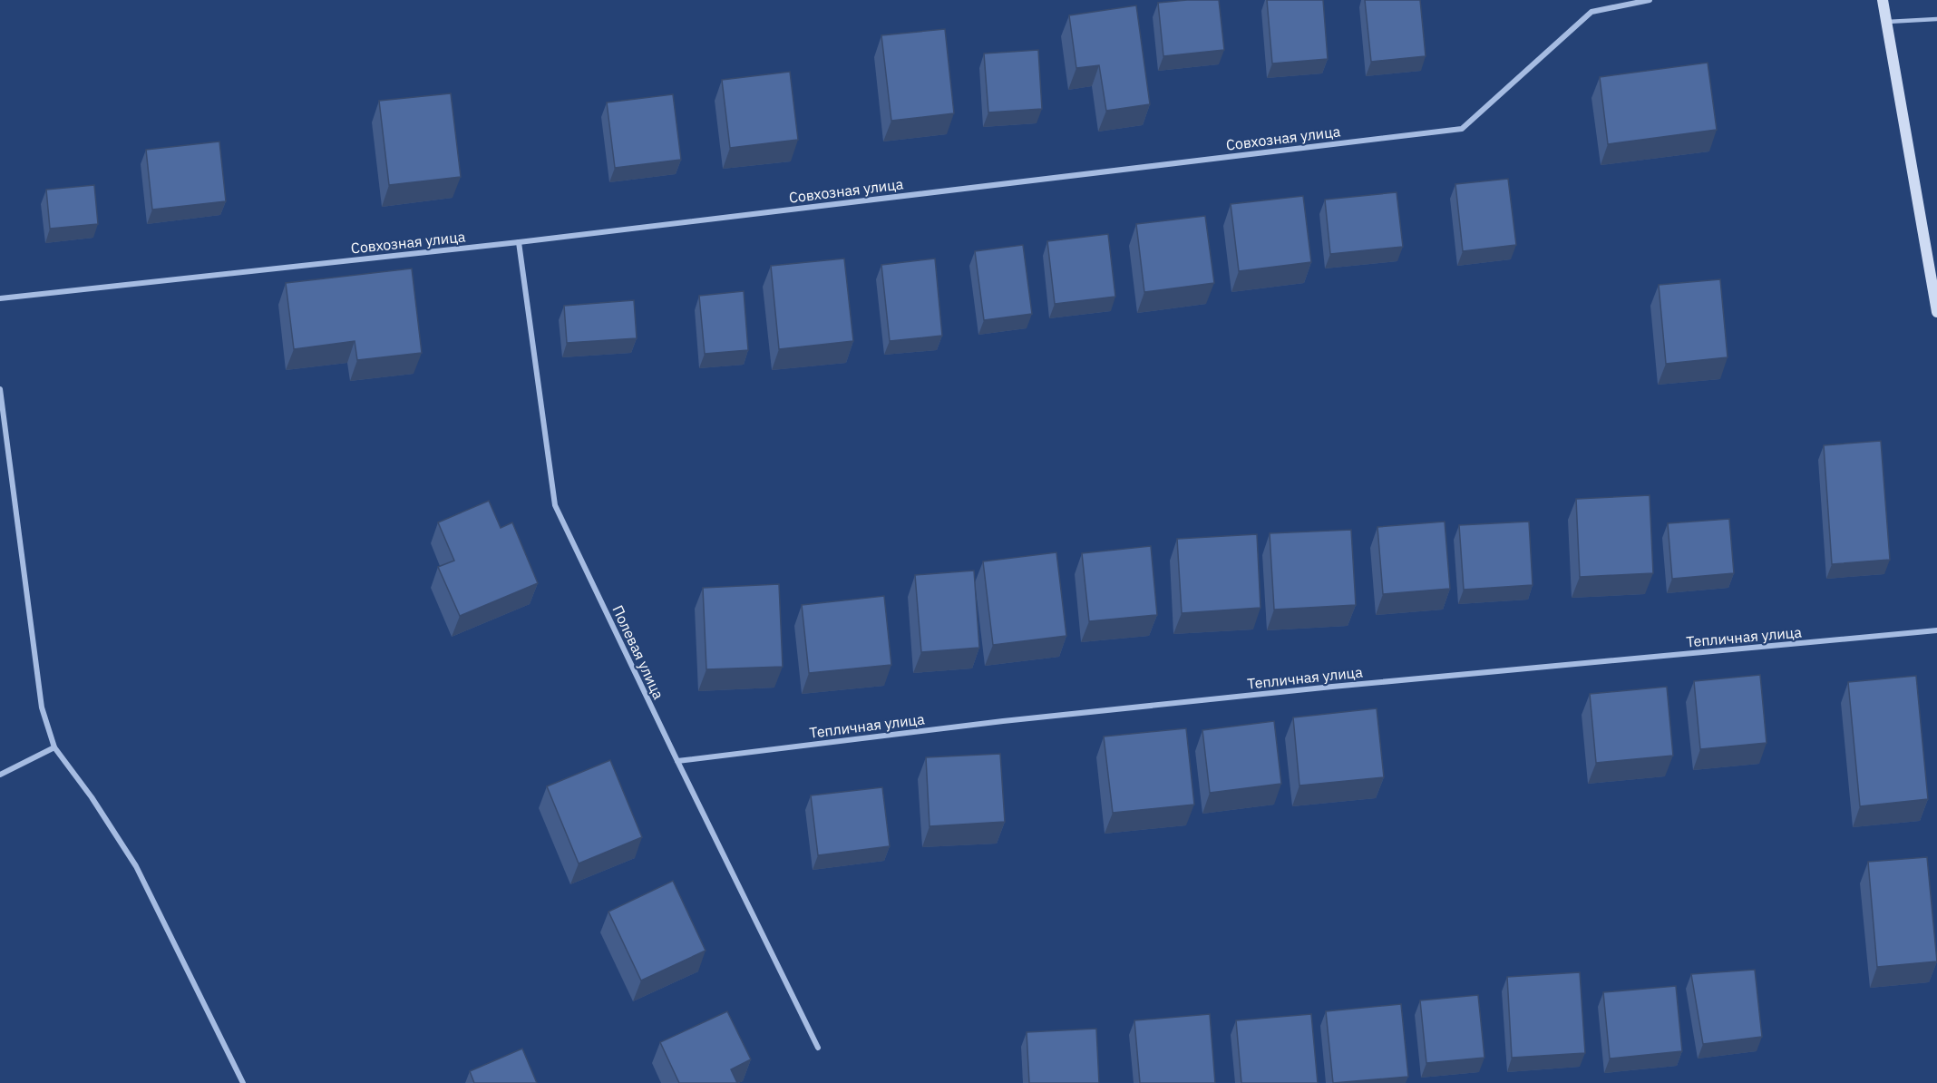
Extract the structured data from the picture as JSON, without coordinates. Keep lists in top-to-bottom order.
{
  "streets": {
    "street": ["Совхозная улица", "Тепличная улица", "Полевая улица"]
  },
  "crossings": [
    ["Совхозная улица", "Полевая улица"],
    ["Тепличная улица", "Полевая улица"]
  ]
}
